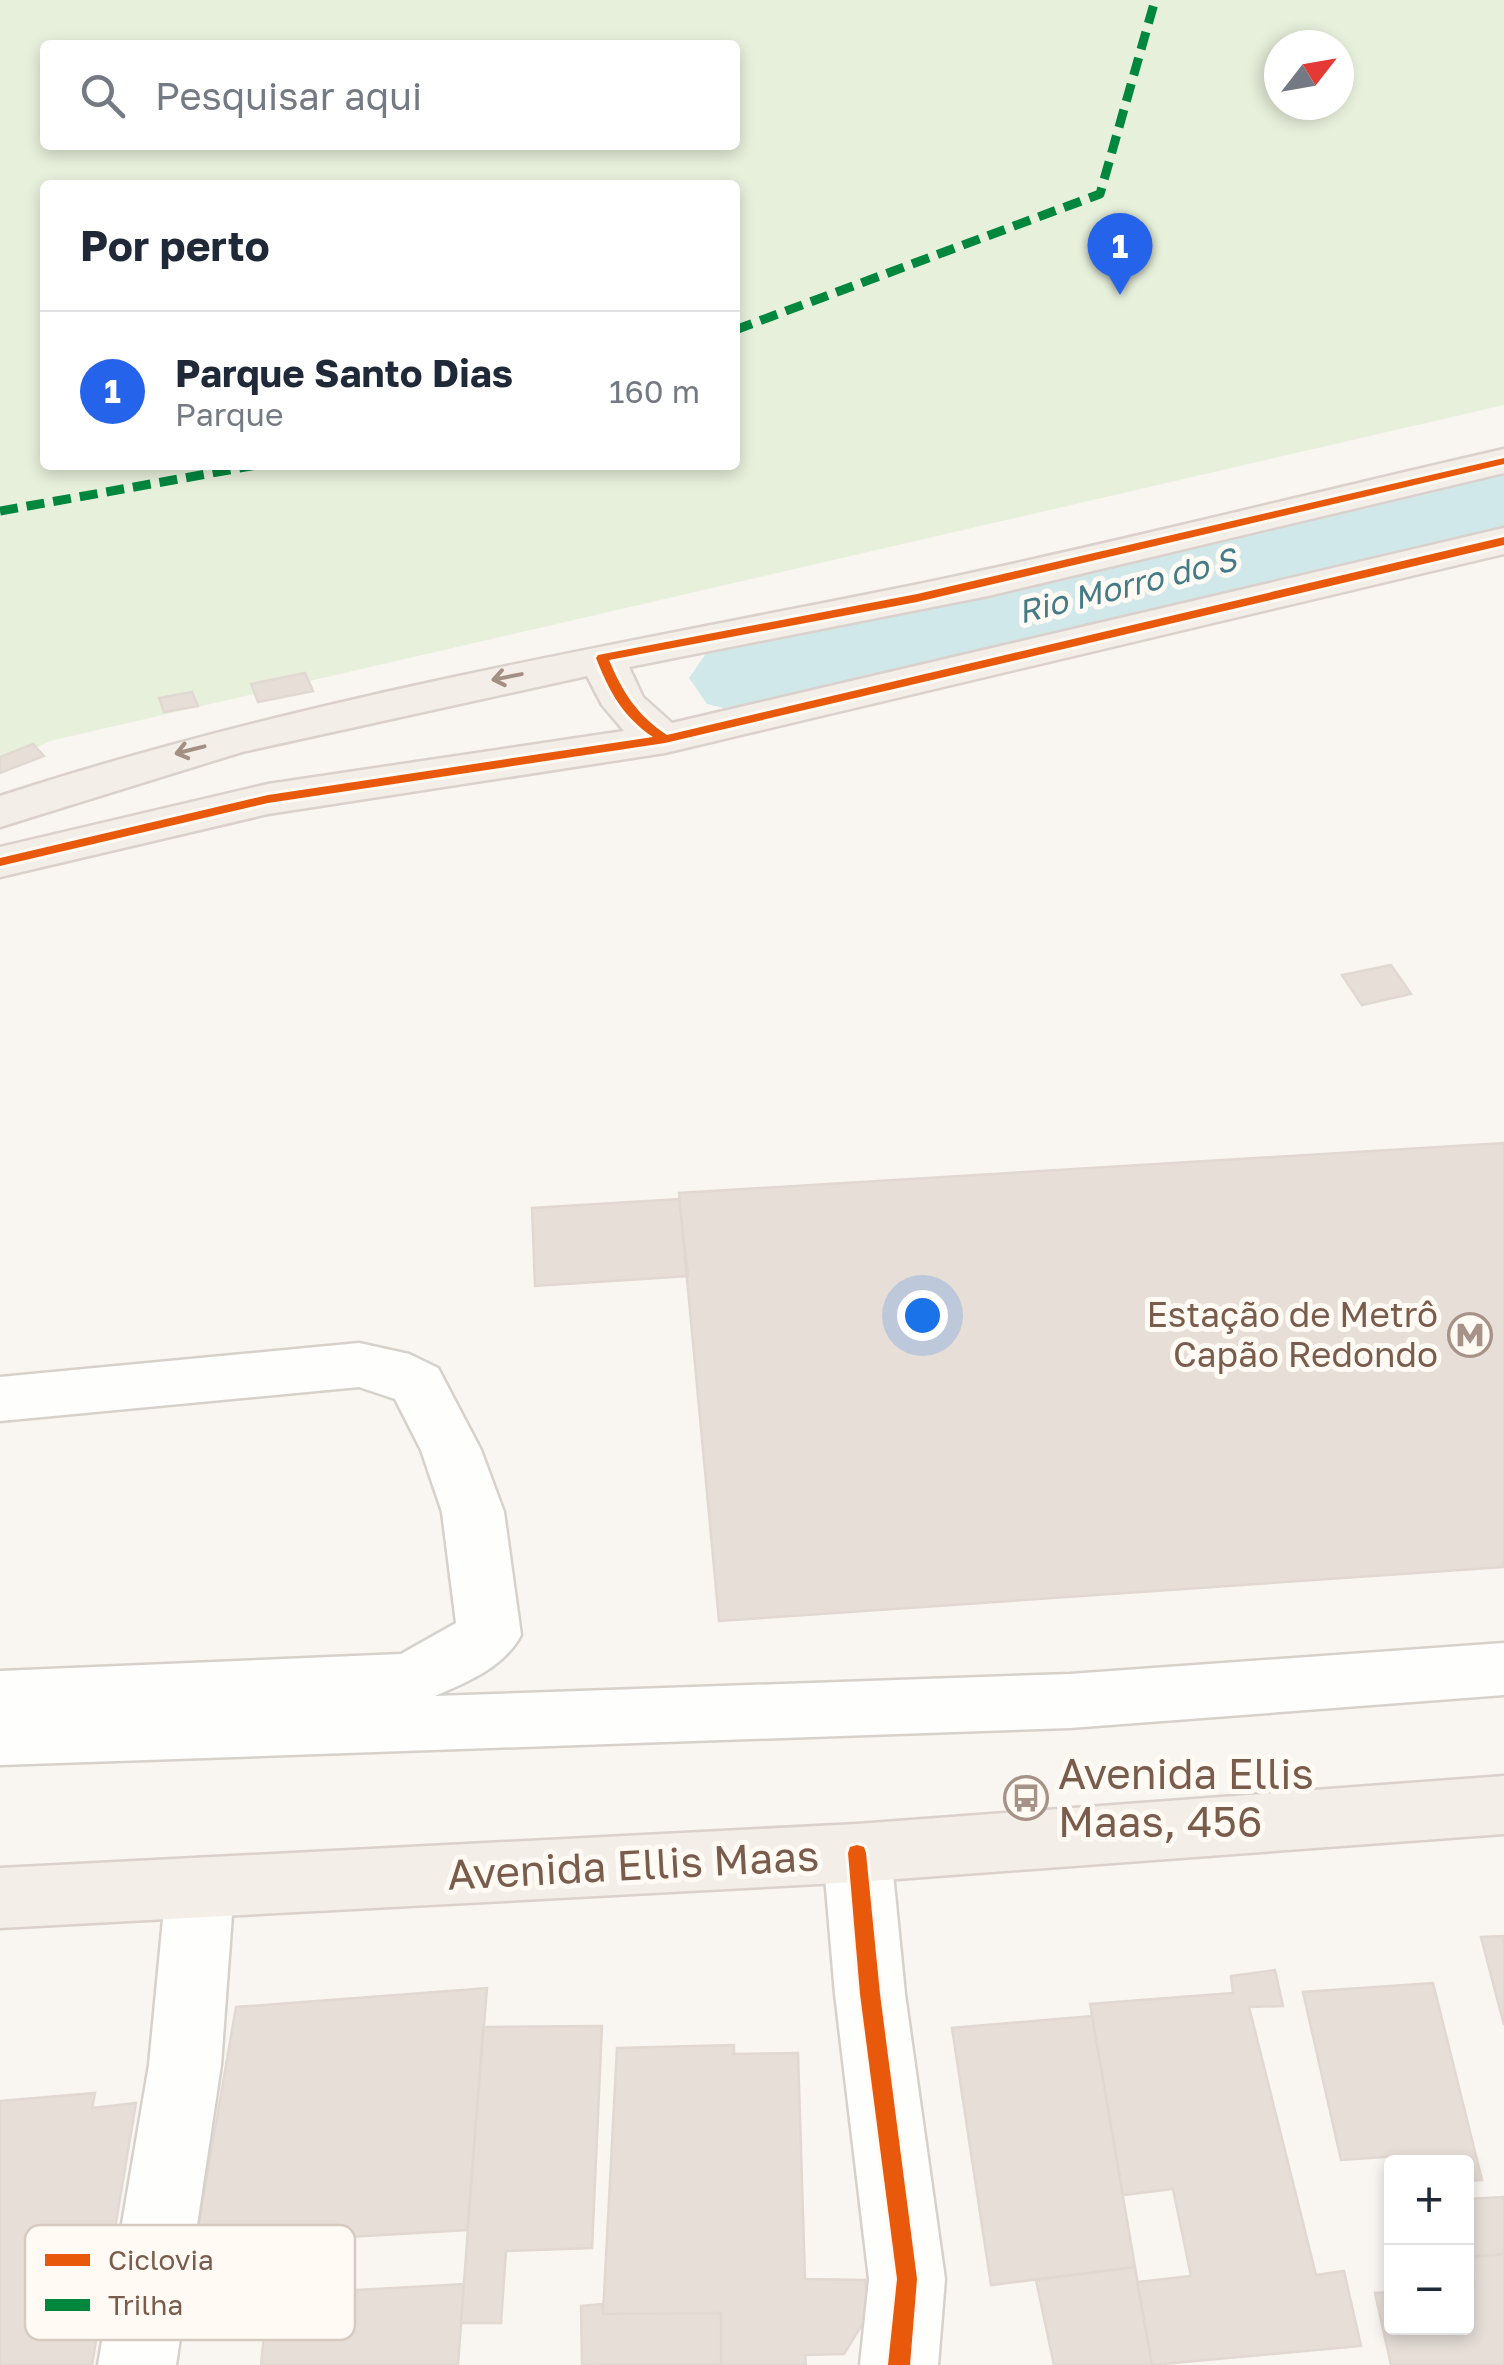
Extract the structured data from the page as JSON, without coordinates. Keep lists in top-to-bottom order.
{
  "streets": {
    "main road": ["Avenida Ellis Maas"]
  },
  "water": ["Rio Morro do S"],
  "places": {
    "metro station": ["Estação de Metrô Capão Redondo"],
    "bus stop": ["Avenida Ellis Maas, 456"]
  },
  "legend": ["Ciclovia", "Trilha"],
  "north": "top right",
  "page": {
    "search": "Pesquisar aqui",
    "heading": "Por perto",
    "pins": "1",
    "list": [
      {
        "mark": "1",
        "name": "Parque Santo Dias",
        "note": "Parque",
        "value": "160 m"
      }
    ],
    "map_buttons": ["+", "−"]
  }
}
